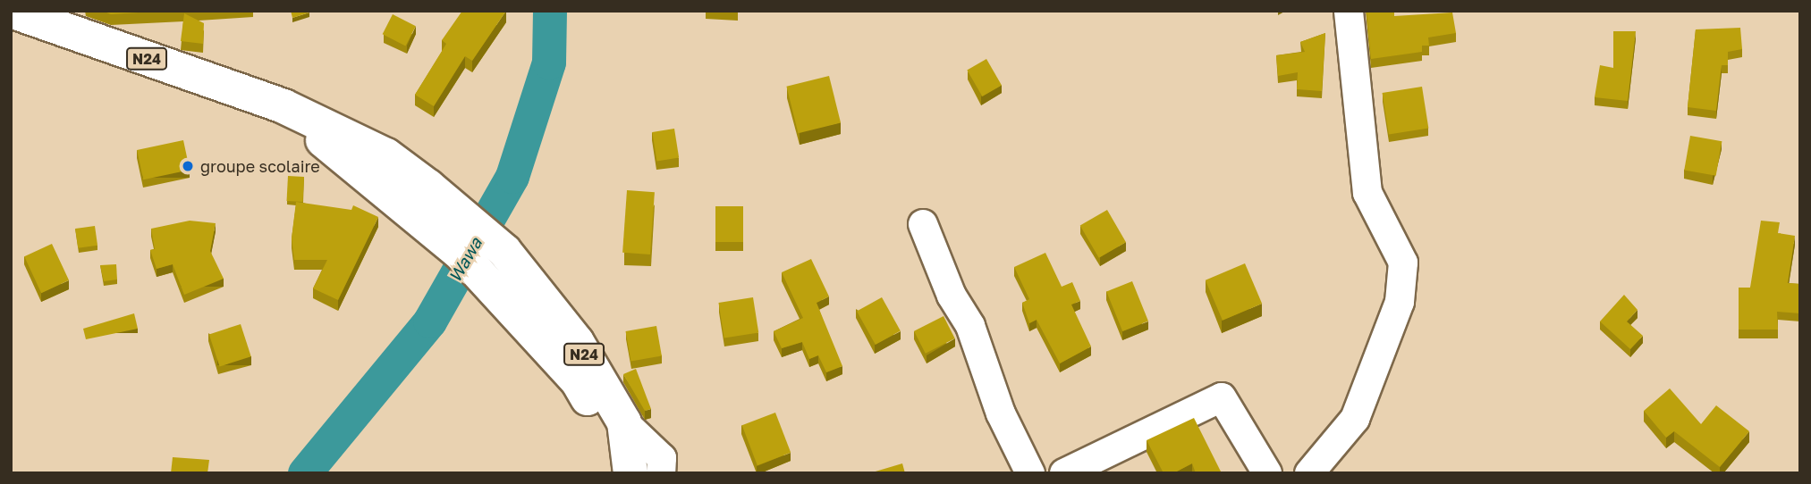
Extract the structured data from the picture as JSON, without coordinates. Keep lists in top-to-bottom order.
{
  "streets": {
    "main road": ["N24"]
  },
  "water": ["Wawa"],
  "places": ["groupe scolaire"]
}
